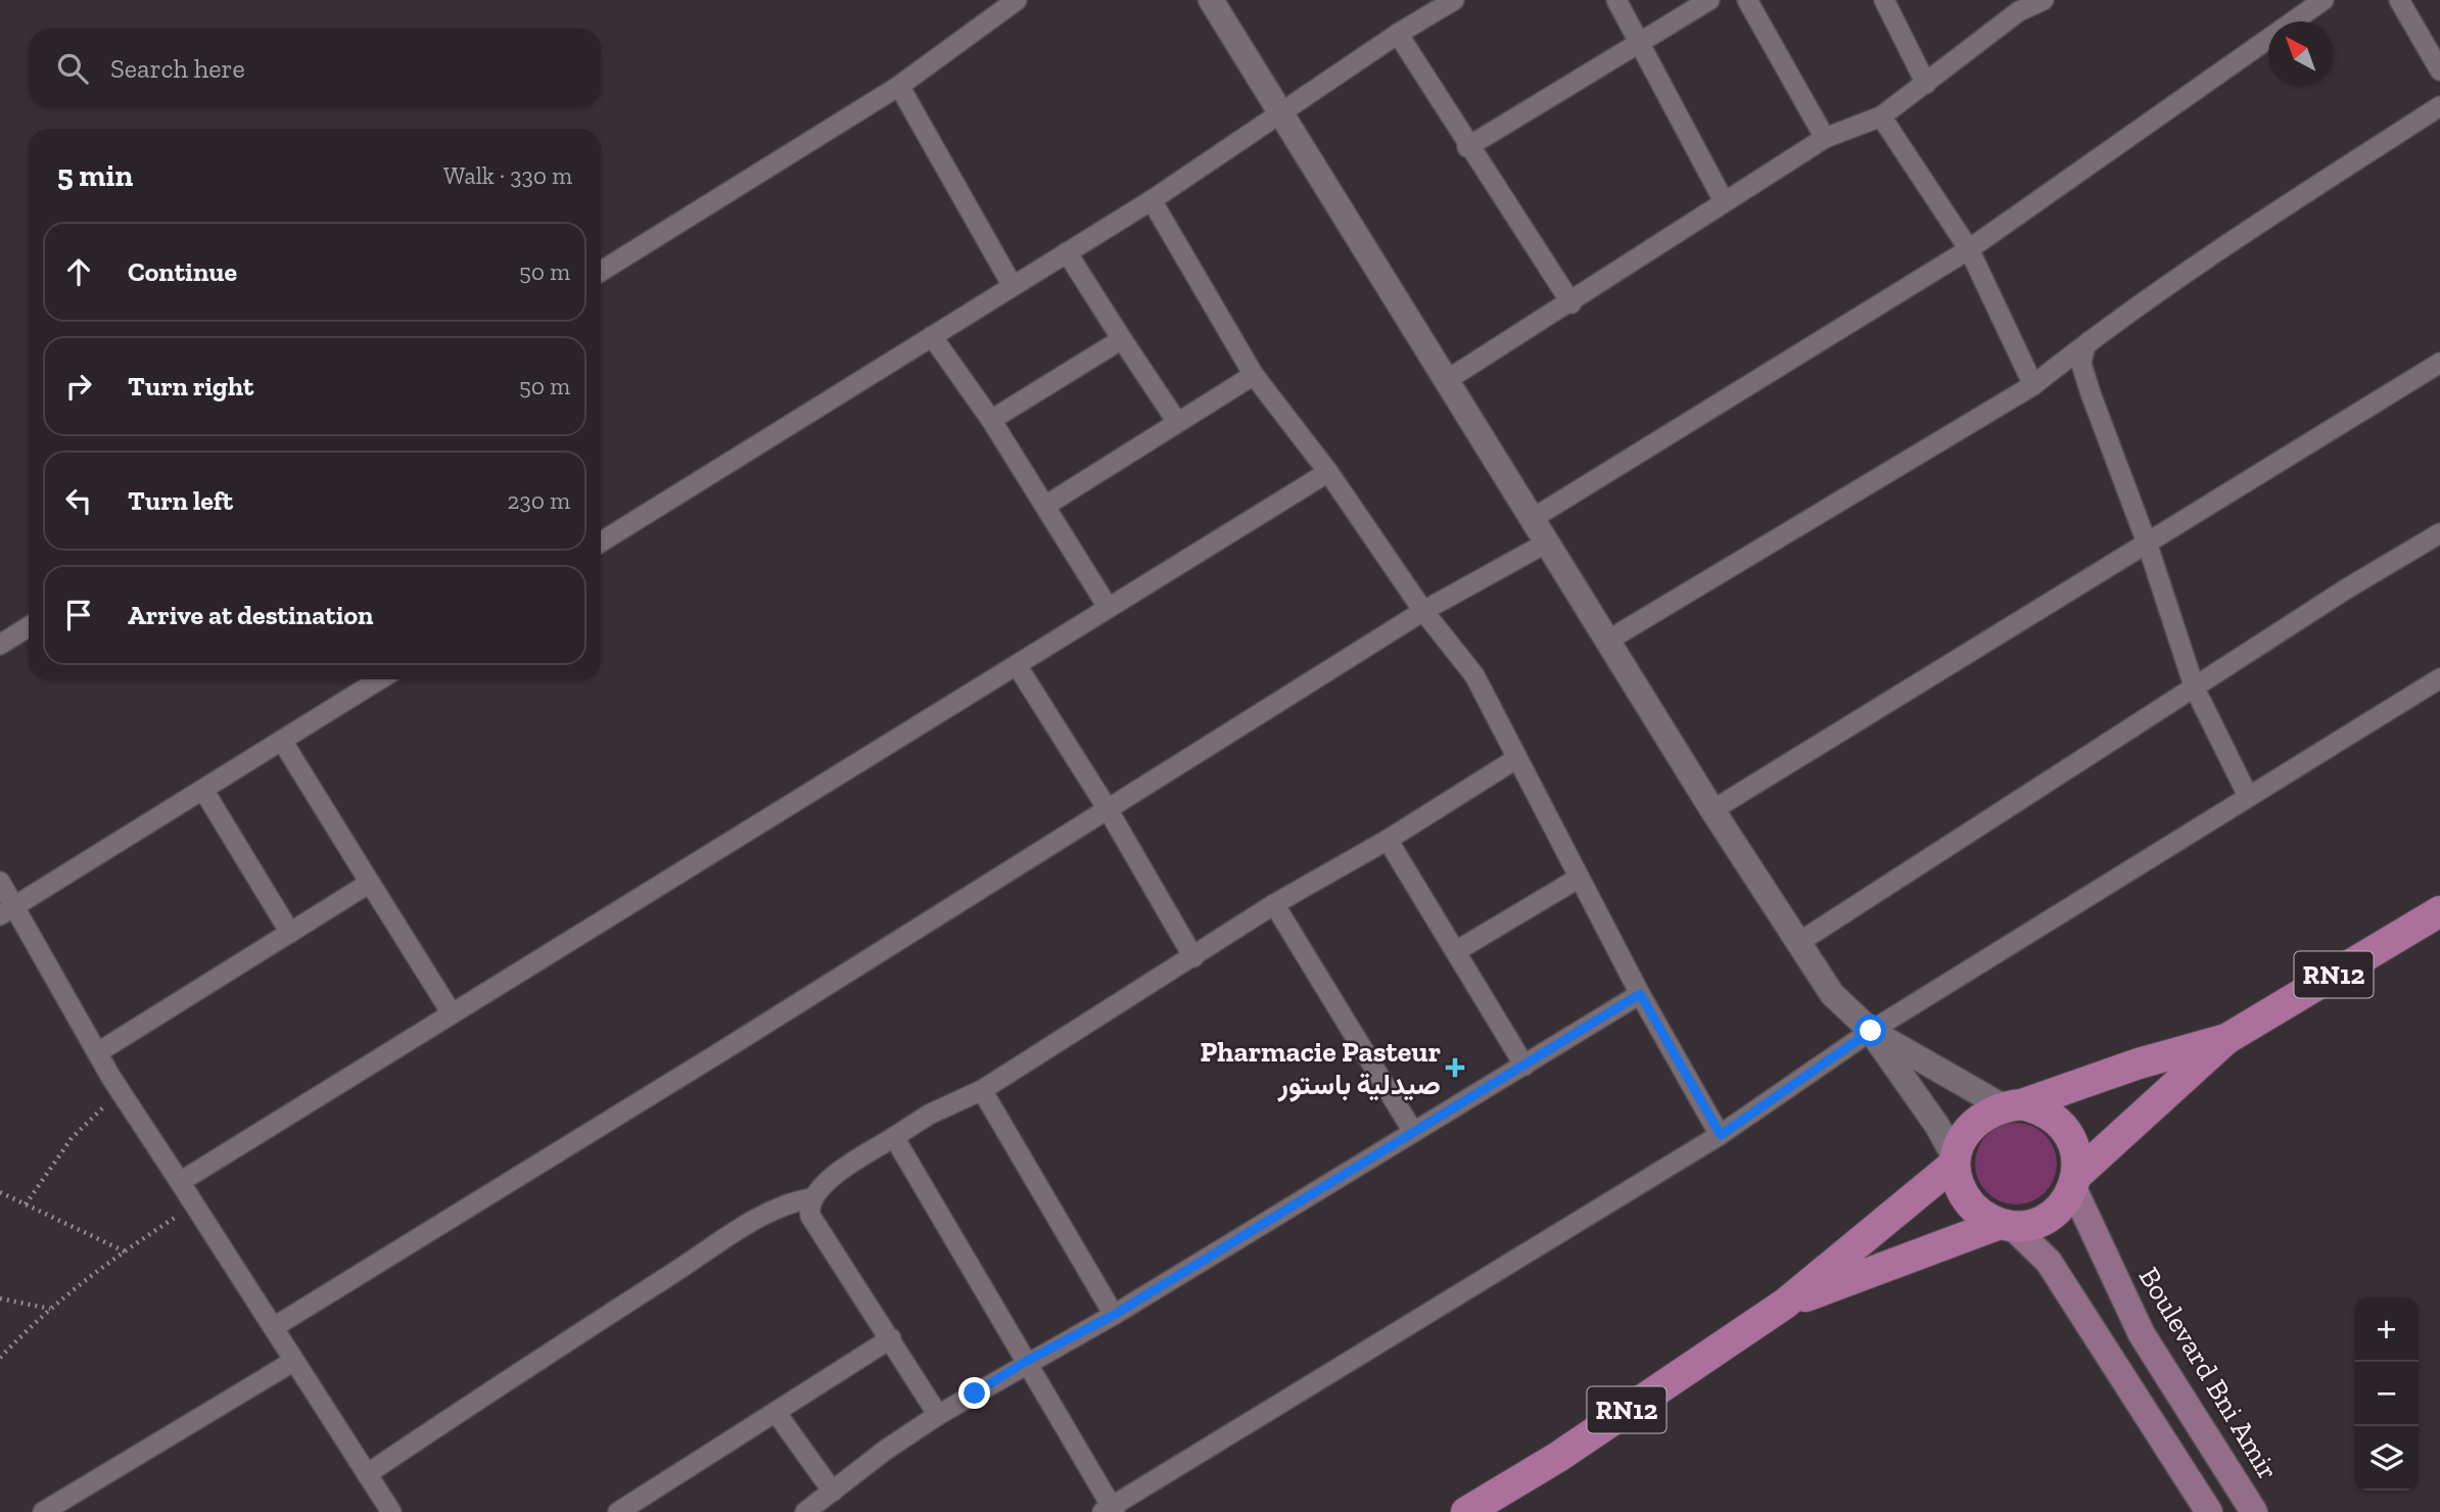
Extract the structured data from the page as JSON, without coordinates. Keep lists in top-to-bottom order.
{
  "streets": {
    "main road": ["RN12", "Boulevard Bni Amir"]
  },
  "crossings": [
    ["RN12", "Boulevard Bni Amir"]
  ],
  "places": {
    "health": ["Pharmacie Pasteur صيدلية باستور"]
  },
  "north": "top left",
  "page": {
    "search": "Search here",
    "heading": ["5 min", "Walk · 330 m"],
    "list": [
      ["Continue", "50 m"],
      ["Turn right", "50 m"],
      ["Turn left", "230 m"],
      "Arrive at destination"
    ],
    "map_buttons": ["+", "−"]
  }
}
